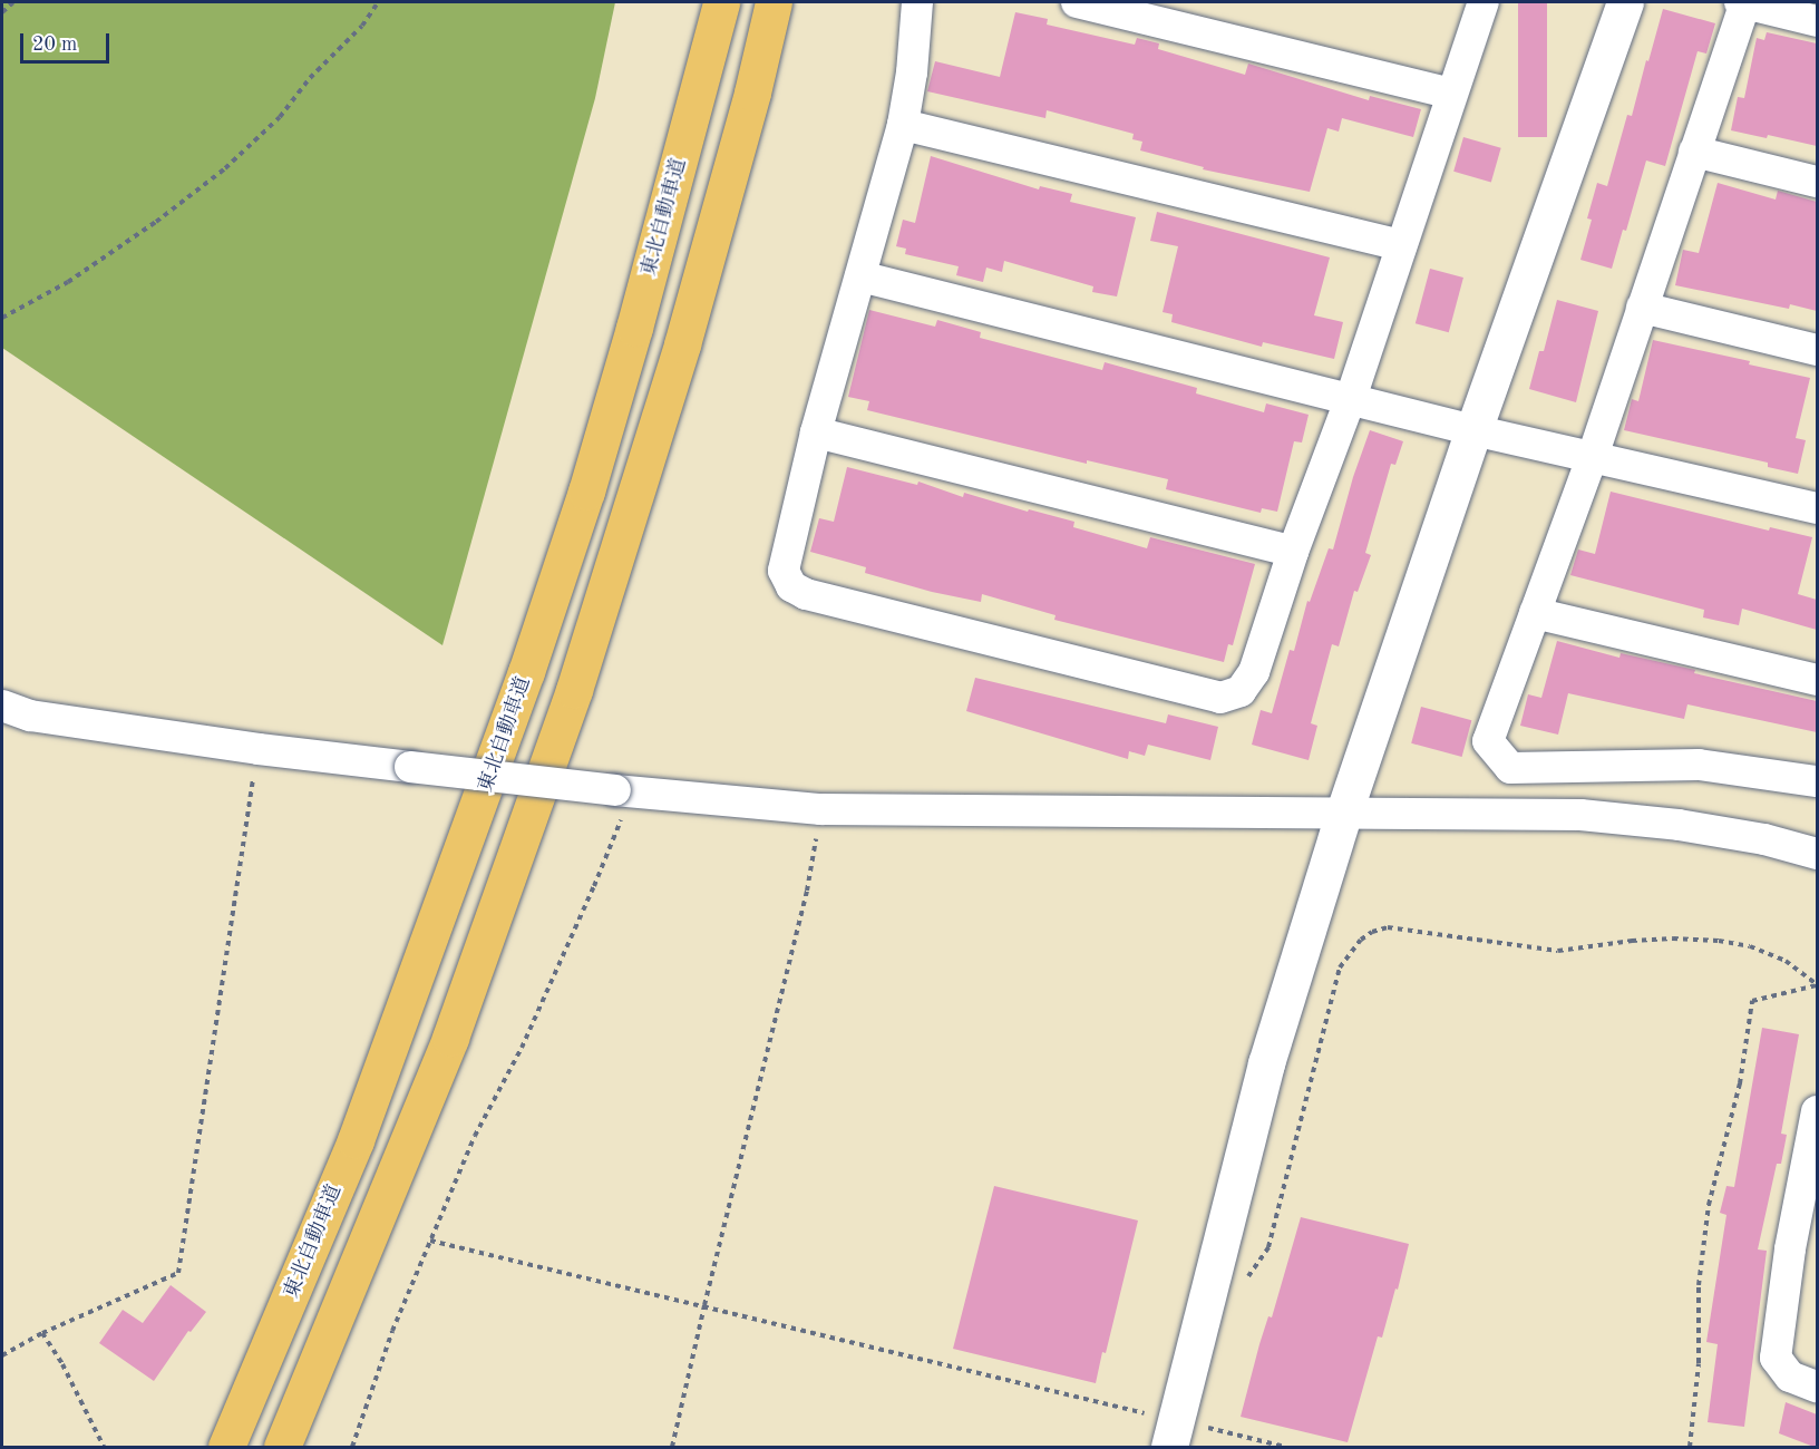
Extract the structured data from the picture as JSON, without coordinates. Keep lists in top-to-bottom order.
{
  "streets": {
    "highway": ["東北自動車道"]
  },
  "scale_bar": "20 m"
}
